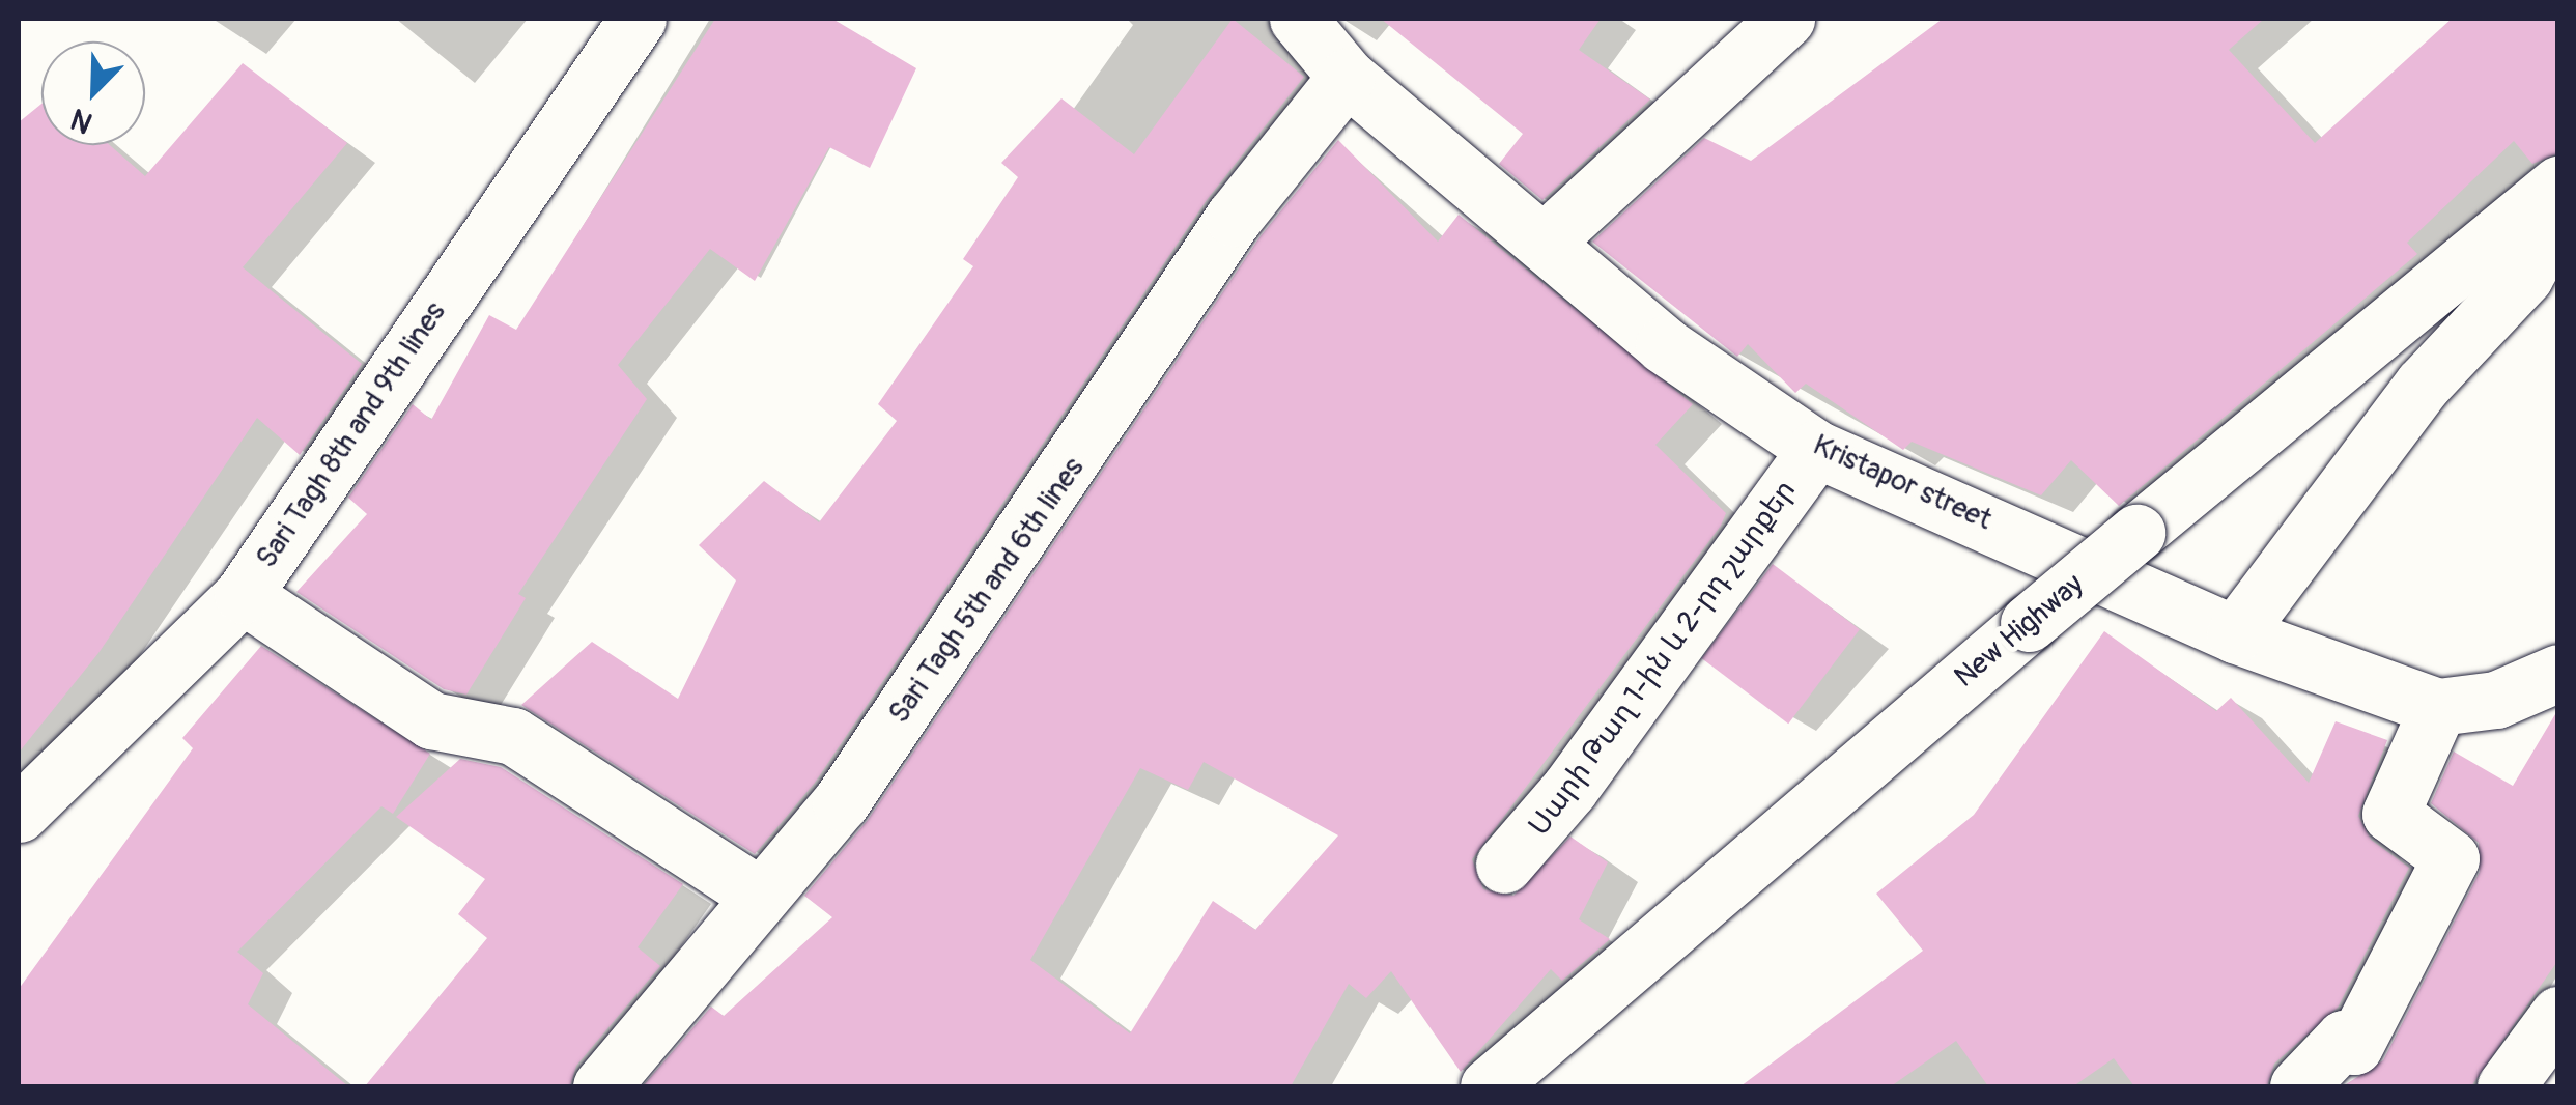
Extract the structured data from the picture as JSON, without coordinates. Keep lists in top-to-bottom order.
{
  "streets": {
    "street": [
      "Sari Tagh 8th and 9th lines",
      "Kristapor street",
      "Sari Tagh 5th and 6th lines",
      "New Highway",
      "Սարի Թաղ 1-ին և 2-րդ շարքեր"
    ]
  },
  "crossings": [
    ["Kristapor street", "Sari Tagh 5th and 6th lines"],
    ["Kristapor street", "Սարի Թաղ 1-ին և 2-րդ շարքեր"]
  ],
  "north": "bottom left"
}
